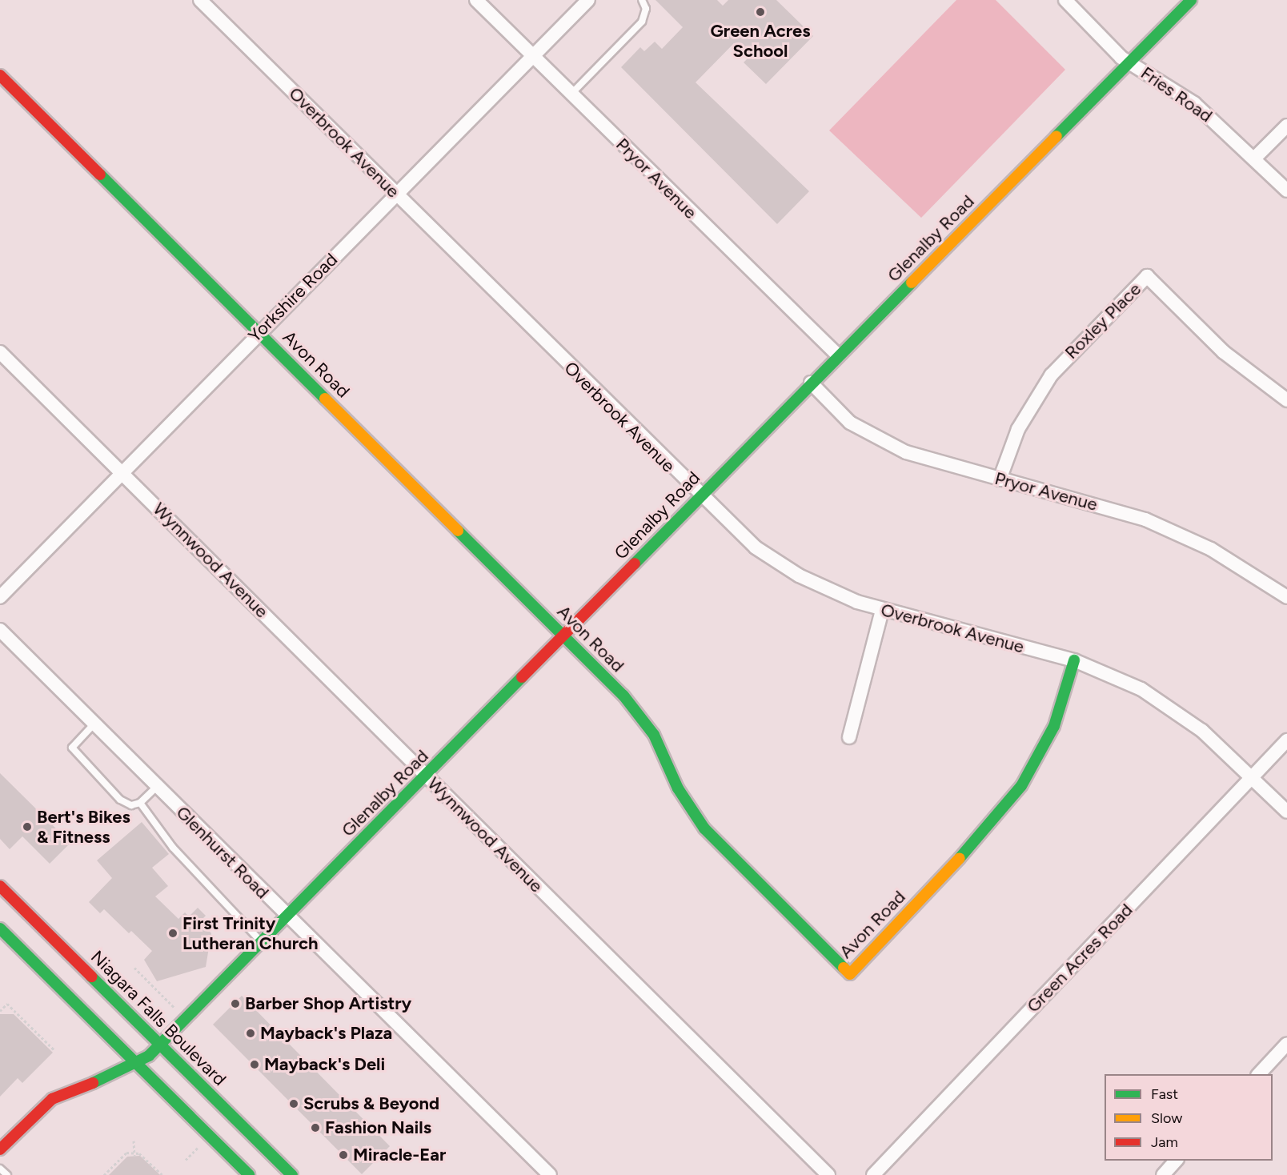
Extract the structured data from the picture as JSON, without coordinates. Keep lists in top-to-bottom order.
{
  "streets": {
    "street": [
      "Fries Road",
      "Overbrook Avenue",
      "Pryor Avenue",
      "Glenalby Road",
      "Yorkshire Road",
      "Roxley Place",
      "Avon Road",
      "Wynnwood Avenue",
      "Glenhurst Road",
      "Green Acres Road",
      "Niagara Falls Boulevard"
    ]
  },
  "crossings": [
    ["Fries Road", "Glenalby Road"],
    ["Overbrook Avenue", "Glenalby Road"],
    ["Overbrook Avenue", "Yorkshire Road"],
    ["Overbrook Avenue", "Avon Road"],
    ["Overbrook Avenue", "Green Acres Road"],
    ["Pryor Avenue", "Glenalby Road"],
    ["Pryor Avenue", "Yorkshire Road"],
    ["Pryor Avenue", "Roxley Place"],
    ["Glenalby Road", "Avon Road"],
    ["Glenalby Road", "Wynnwood Avenue"],
    ["Glenalby Road", "Glenhurst Road"],
    ["Glenalby Road", "Niagara Falls Boulevard"],
    ["Yorkshire Road", "Avon Road"],
    ["Yorkshire Road", "Wynnwood Avenue"]
  ],
  "places": [
    "Green Acres School",
    "Bert's Bikes & Fitness",
    "First Trinity Lutheran Church",
    "Barber Shop Artistry",
    "Mayback's Plaza",
    "Mayback's Deli",
    "Scrubs & Beyond",
    "Fashion Nails",
    "Miracle-Ear"
  ],
  "legend": ["Fast", "Slow", "Jam"]
}
